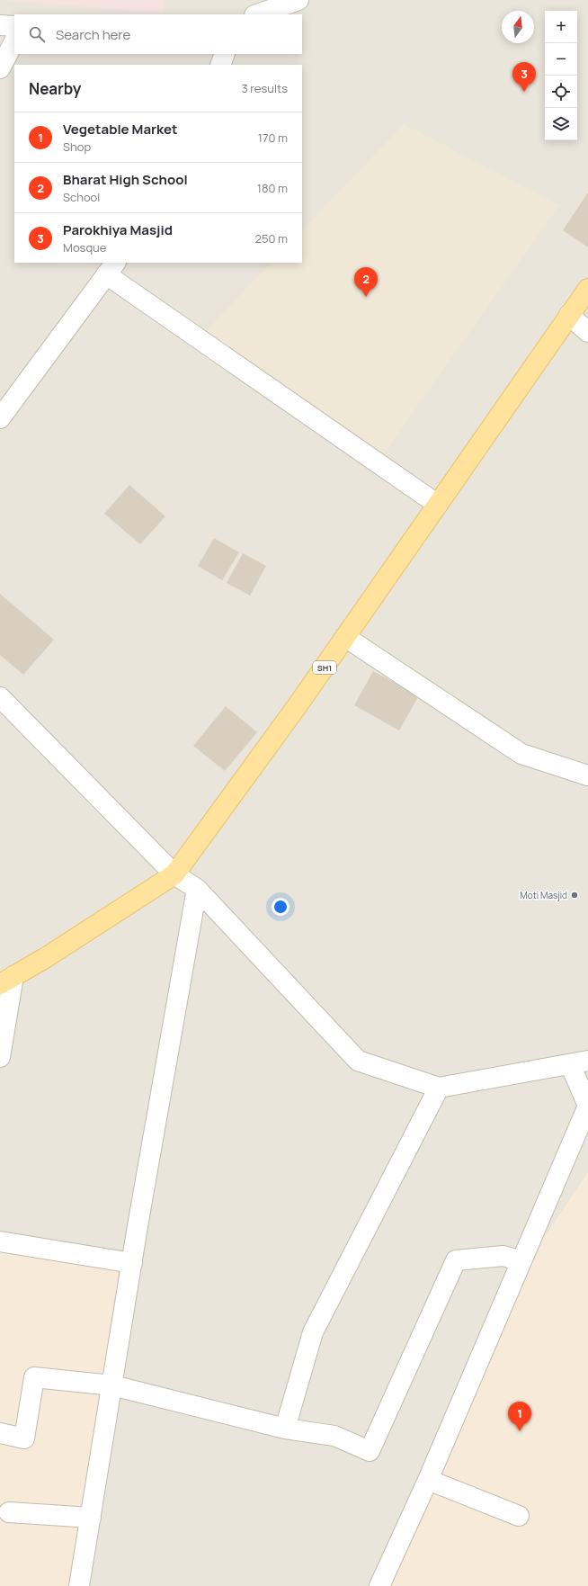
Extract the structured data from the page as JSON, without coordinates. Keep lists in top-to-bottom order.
{
  "streets": {
    "main road": ["SH1"]
  },
  "places": ["Moti Masjid"],
  "north": "top",
  "page": {
    "map_buttons": ["+", "−"],
    "search": "Search here",
    "pins": ["3", "2", "1"],
    "heading": ["Nearby", "3 results"],
    "list": [
      {
        "mark": "1",
        "name": "Vegetable Market",
        "note": "Shop",
        "value": "170 m"
      },
      {
        "mark": "2",
        "name": "Bharat High School",
        "note": "School",
        "value": "180 m"
      },
      {
        "mark": "3",
        "name": "Parokhiya Masjid",
        "note": "Mosque",
        "value": "250 m"
      }
    ]
  }
}
